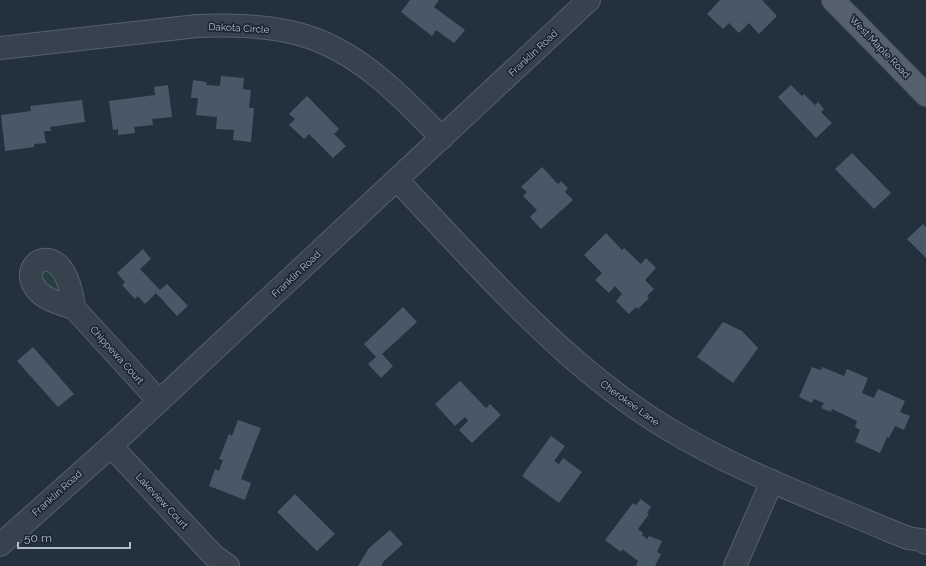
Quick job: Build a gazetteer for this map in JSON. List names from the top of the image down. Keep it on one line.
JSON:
{"streets":{"main road":["West Maple Road"],"street":["Dakota Circle","Franklin Road","Chippewa Court","Cherokee Lane","Lakeview Court"]},"crossings":[["Dakota Circle","Franklin Road"],["Franklin Road","Chippewa Court"],["Franklin Road","Cherokee Lane"],["Franklin Road","Lakeview Court"]],"scale_bar":"50 m"}
